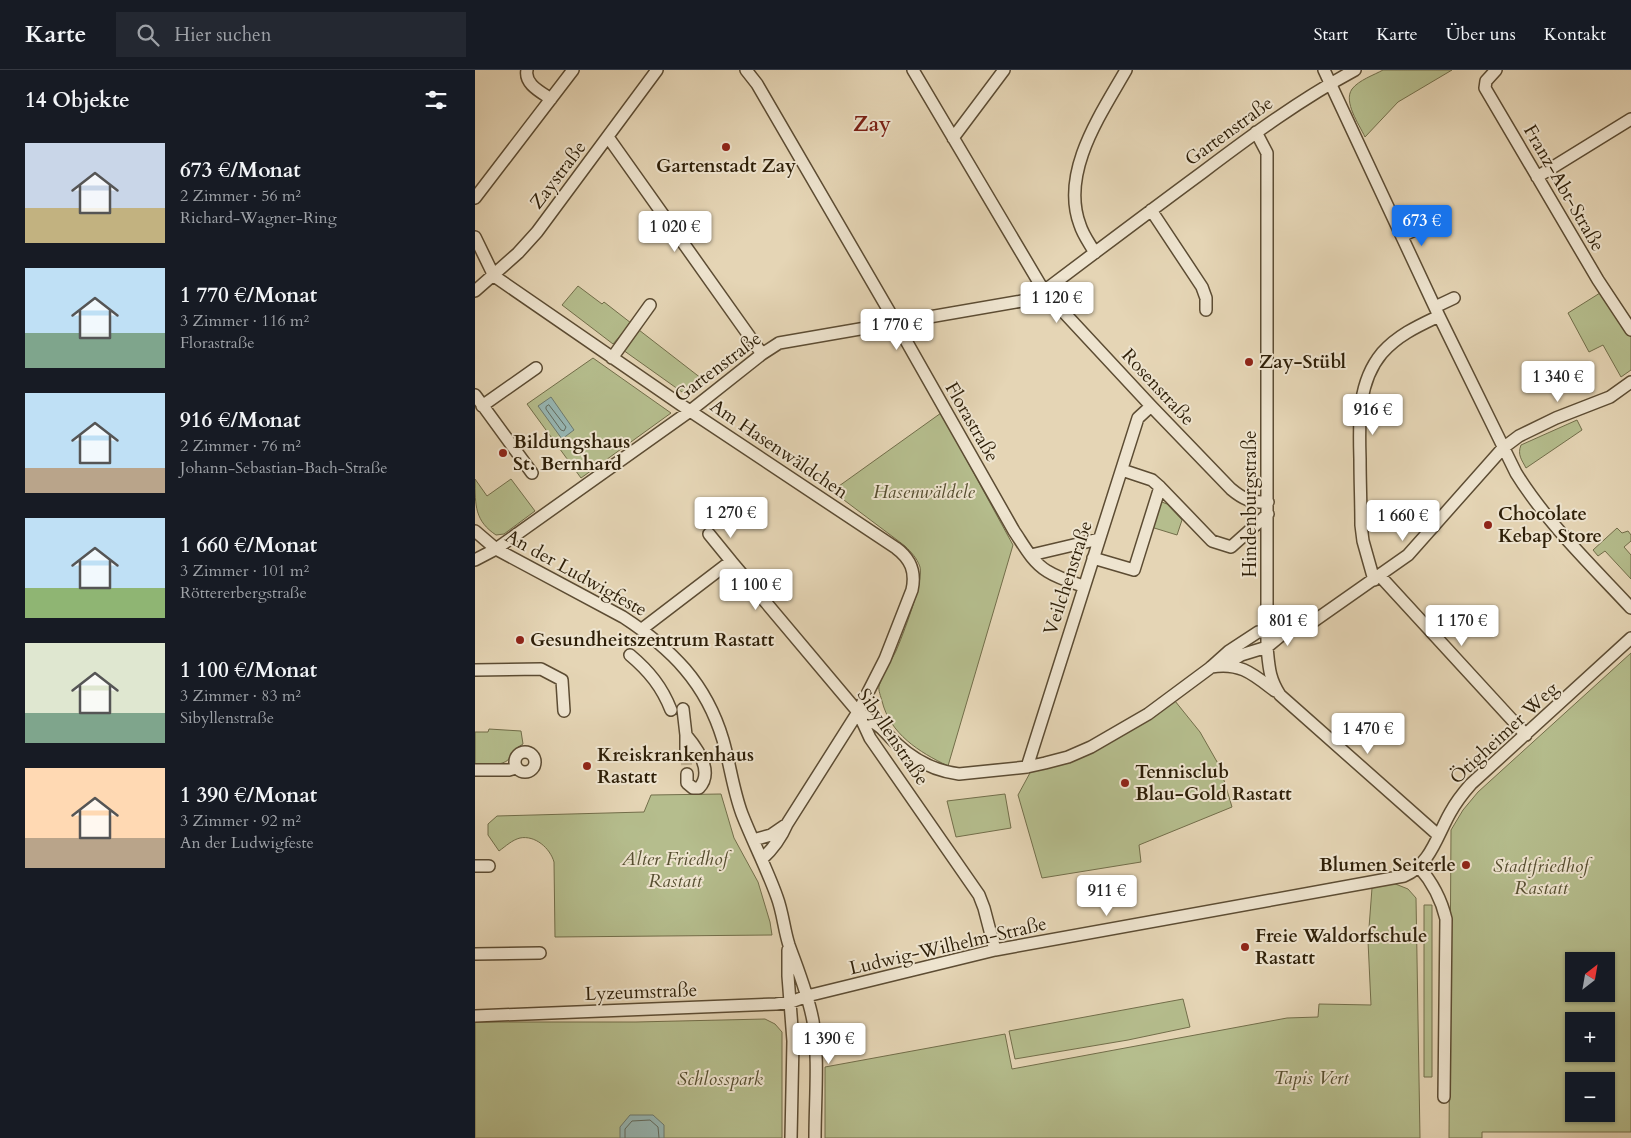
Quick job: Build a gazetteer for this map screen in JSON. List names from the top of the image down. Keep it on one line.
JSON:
{"streets":{"street":["Gartenstraße","Zaystraße","Franz-Abt-Straße","Rosenstraße","Florastraße","Am Hasenwäldchen","Hindenburgstraße","An der Ludwigfeste","Veilchenstraße","Ötigheimer Weg","Sibyllenstraße","Ludwig-Wilhelm-Straße","Lyzeumstraße"]},"crossings":[["Gartenstraße","Rosenstraße"],["Gartenstraße","Florastraße"],["Gartenstraße","Am Hasenwäldchen"],["Gartenstraße","Hindenburgstraße"],["Gartenstraße","An der Ludwigfeste"],["Zaystraße","Am Hasenwäldchen"],["Rosenstraße","Hindenburgstraße"],["Rosenstraße","Veilchenstraße"],["Florastraße","Veilchenstraße"],["Am Hasenwäldchen","An der Ludwigfeste"],["Am Hasenwäldchen","Sibyllenstraße"],["Hindenburgstraße","Ötigheimer Weg"],["An der Ludwigfeste","Ludwig-Wilhelm-Straße"],["An der Ludwigfeste","Lyzeumstraße"],["Ötigheimer Weg","Ludwig-Wilhelm-Straße"],["Sibyllenstraße","Ludwig-Wilhelm-Straße"],["Ludwig-Wilhelm-Straße","Lyzeumstraße"]],"districts":["Zay"],"parks":["Hasenwäldele","Alter Friedhof Rastatt","Stadtfriedhof Rastatt","Tapis Vert","Schlosspark"],"places":["Gartenstadt Zay","Zay-Stübl","Bildungshaus St. Bernhard","Chocolate Kebap Store","Gesundheitszentrum Rastatt","Kreiskrankenhaus Rastatt","Tennisclub Blau-Gold Rastatt","Blumen Seiterle","Freie Waldorfschule Rastatt"],"north":"top right","page":{"header":"Karte","search":"Hier suchen","nav":["Start","Karte","Über uns","Kontakt"],"heading":"14 Objekte","list":[{"name":"673 €/Monat","note":"2 Zimmer · 56 m² · Richard-Wagner-Ring"},{"name":"1 770 €/Monat","note":"3 Zimmer · 116 m² · Florastraße"},{"name":"916 €/Monat","note":"2 Zimmer · 76 m² · Johann-Sebastian-Bach-Straße"},{"name":"1 660 €/Monat","note":"3 Zimmer · 101 m² · Röttererbergstraße"},{"name":"1 100 €/Monat","note":"3 Zimmer · 83 m² · Sibyllenstraße"},{"name":"1 390 €/Monat","note":"3 Zimmer · 92 m² · An der Ludwigfeste"}],"price":["673 €","1 020 €","1 120 €","1 770 €","1 340 €","916 €","1 270 €","1 660 €","1 100 €","801 €","1 170 €","1 470 €","911 €","1 390 €"],"map_buttons":["+","−"]}}
